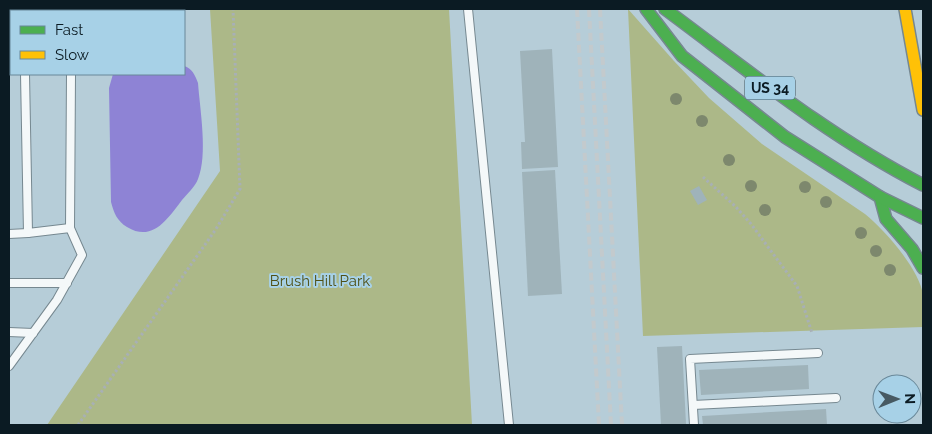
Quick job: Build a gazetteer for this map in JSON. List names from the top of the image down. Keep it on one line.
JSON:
{"streets":{"main road":["US 34"]},"parks":["Brush Hill Park"],"legend":["Fast","Slow"],"north":"right"}
